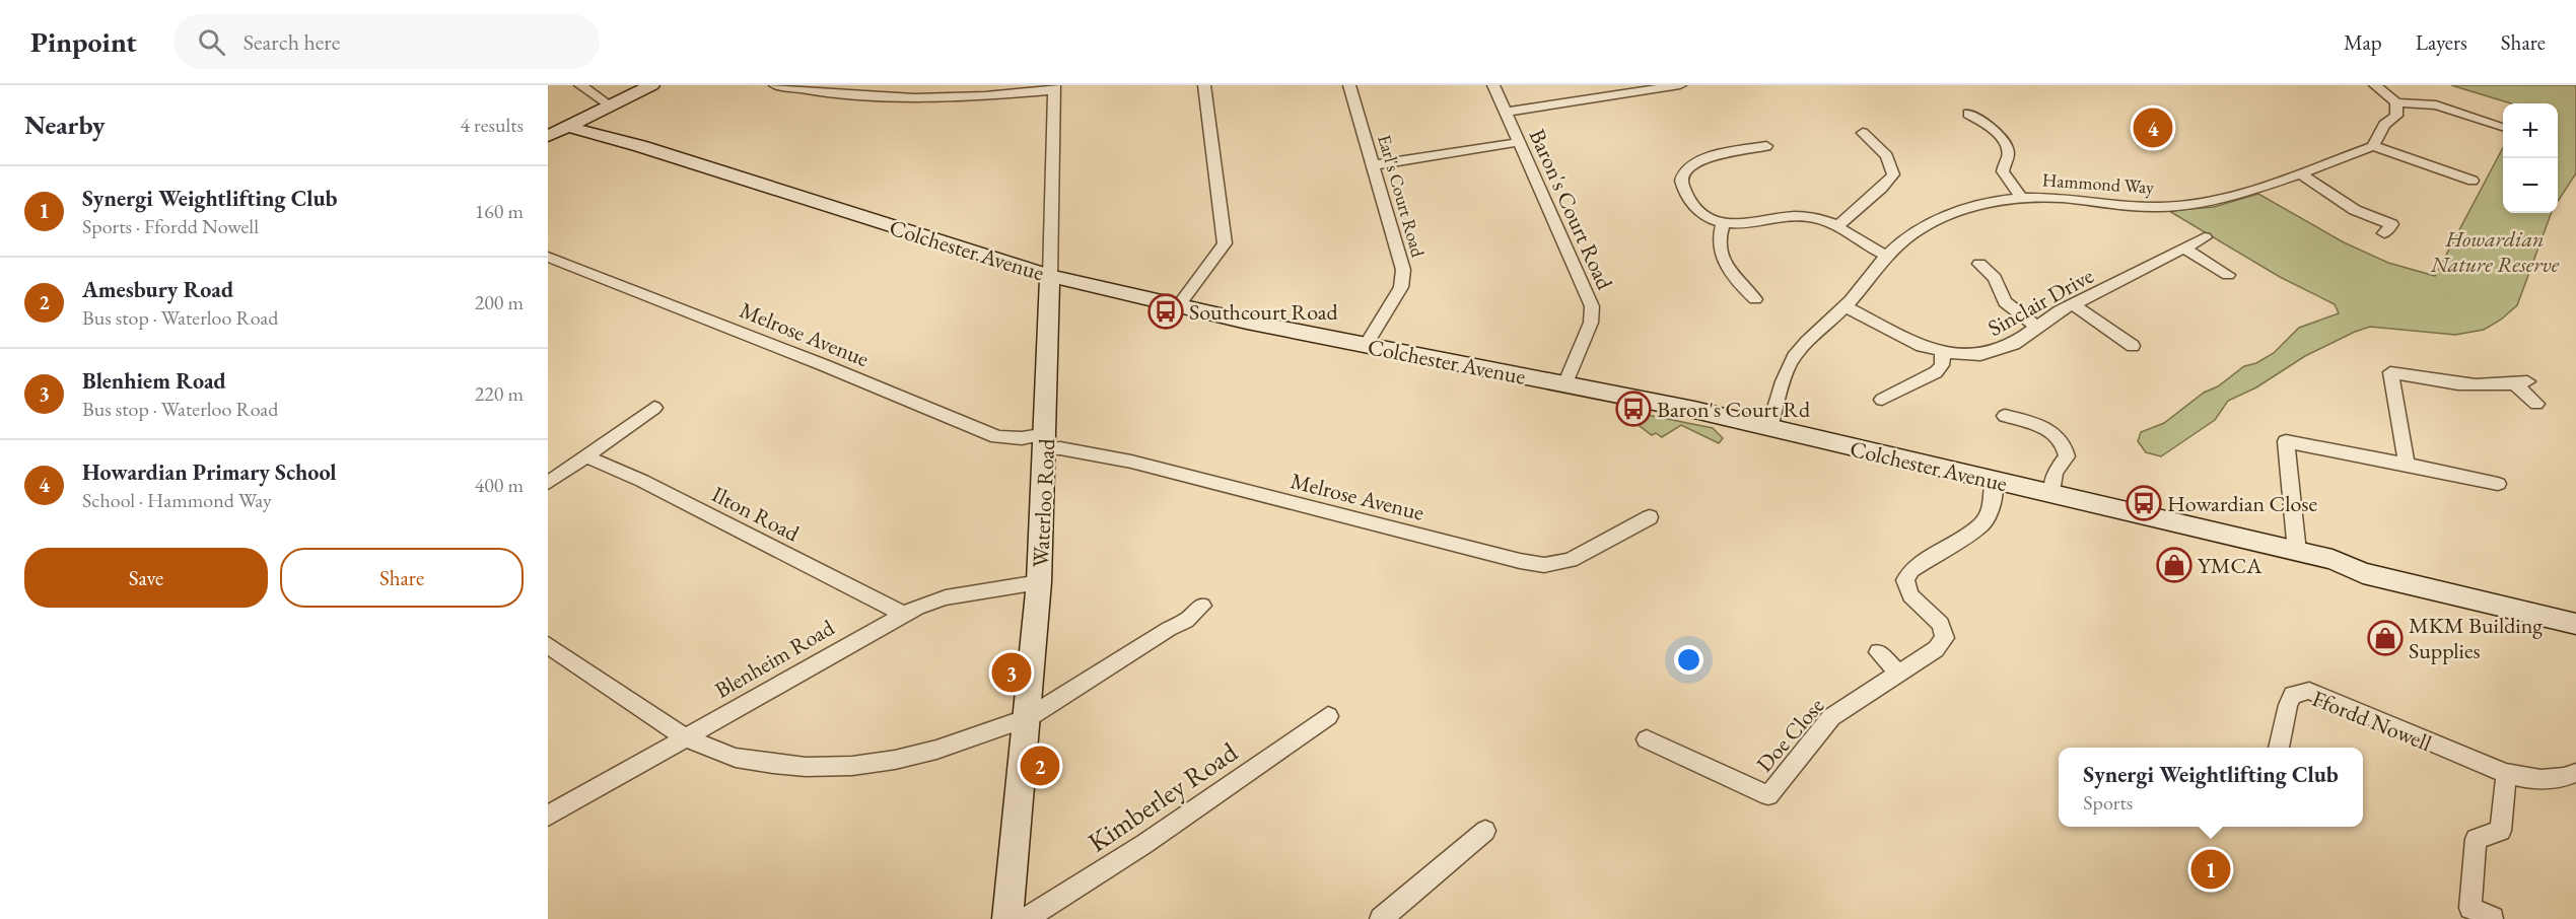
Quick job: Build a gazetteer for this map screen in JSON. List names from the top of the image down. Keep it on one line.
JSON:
{"streets":{"street":["Hammond Way","Earl's Court Road","Baron's Court Road","Colchester Avenue","Sinclair Drive","Melrose Avenue","Waterloo Road","Ilton Road","Blenheim Road","Ffordd Nowell","Doe Close","Kimberley Road"]},"crossings":[["Hammond Way","Colchester Avenue"],["Hammond Way","Sinclair Drive"],["Earl's Court Road","Colchester Avenue"],["Baron's Court Road","Colchester Avenue"],["Colchester Avenue","Waterloo Road"],["Colchester Avenue","Doe Close"],["Melrose Avenue","Waterloo Road"],["Waterloo Road","Blenheim Road"],["Ilton Road","Blenheim Road"]],"parks":["Howardian Nature Reserve"],"places":{"bus stop":["Southcourt Road","Baron's Court Rd","Howardian Close"],"shop":["YMCA","MKM Building Supplies"]},"page":{"header":"Pinpoint","search":"Search here","nav":["Map","Layers","Share"],"heading":["Nearby","4 results"],"map_buttons":["+","−"],"pins":["4","3","2","1"],"list":[{"mark":"1","name":"Synergi Weightlifting Club","note":"Sports · Ffordd Nowell","value":"160 m"},{"mark":"2","name":"Amesbury Road","note":"Bus stop · Waterloo Road","value":"200 m"},{"mark":"3","name":"Blenhiem Road","note":"Bus stop · Waterloo Road","value":"220 m"},{"mark":"4","name":"Howardian Primary School","note":"School · Hammond Way","value":"400 m"}],"buttons":["Save","Share"],"popup":["Synergi Weightlifting Club","Sports"]}}
